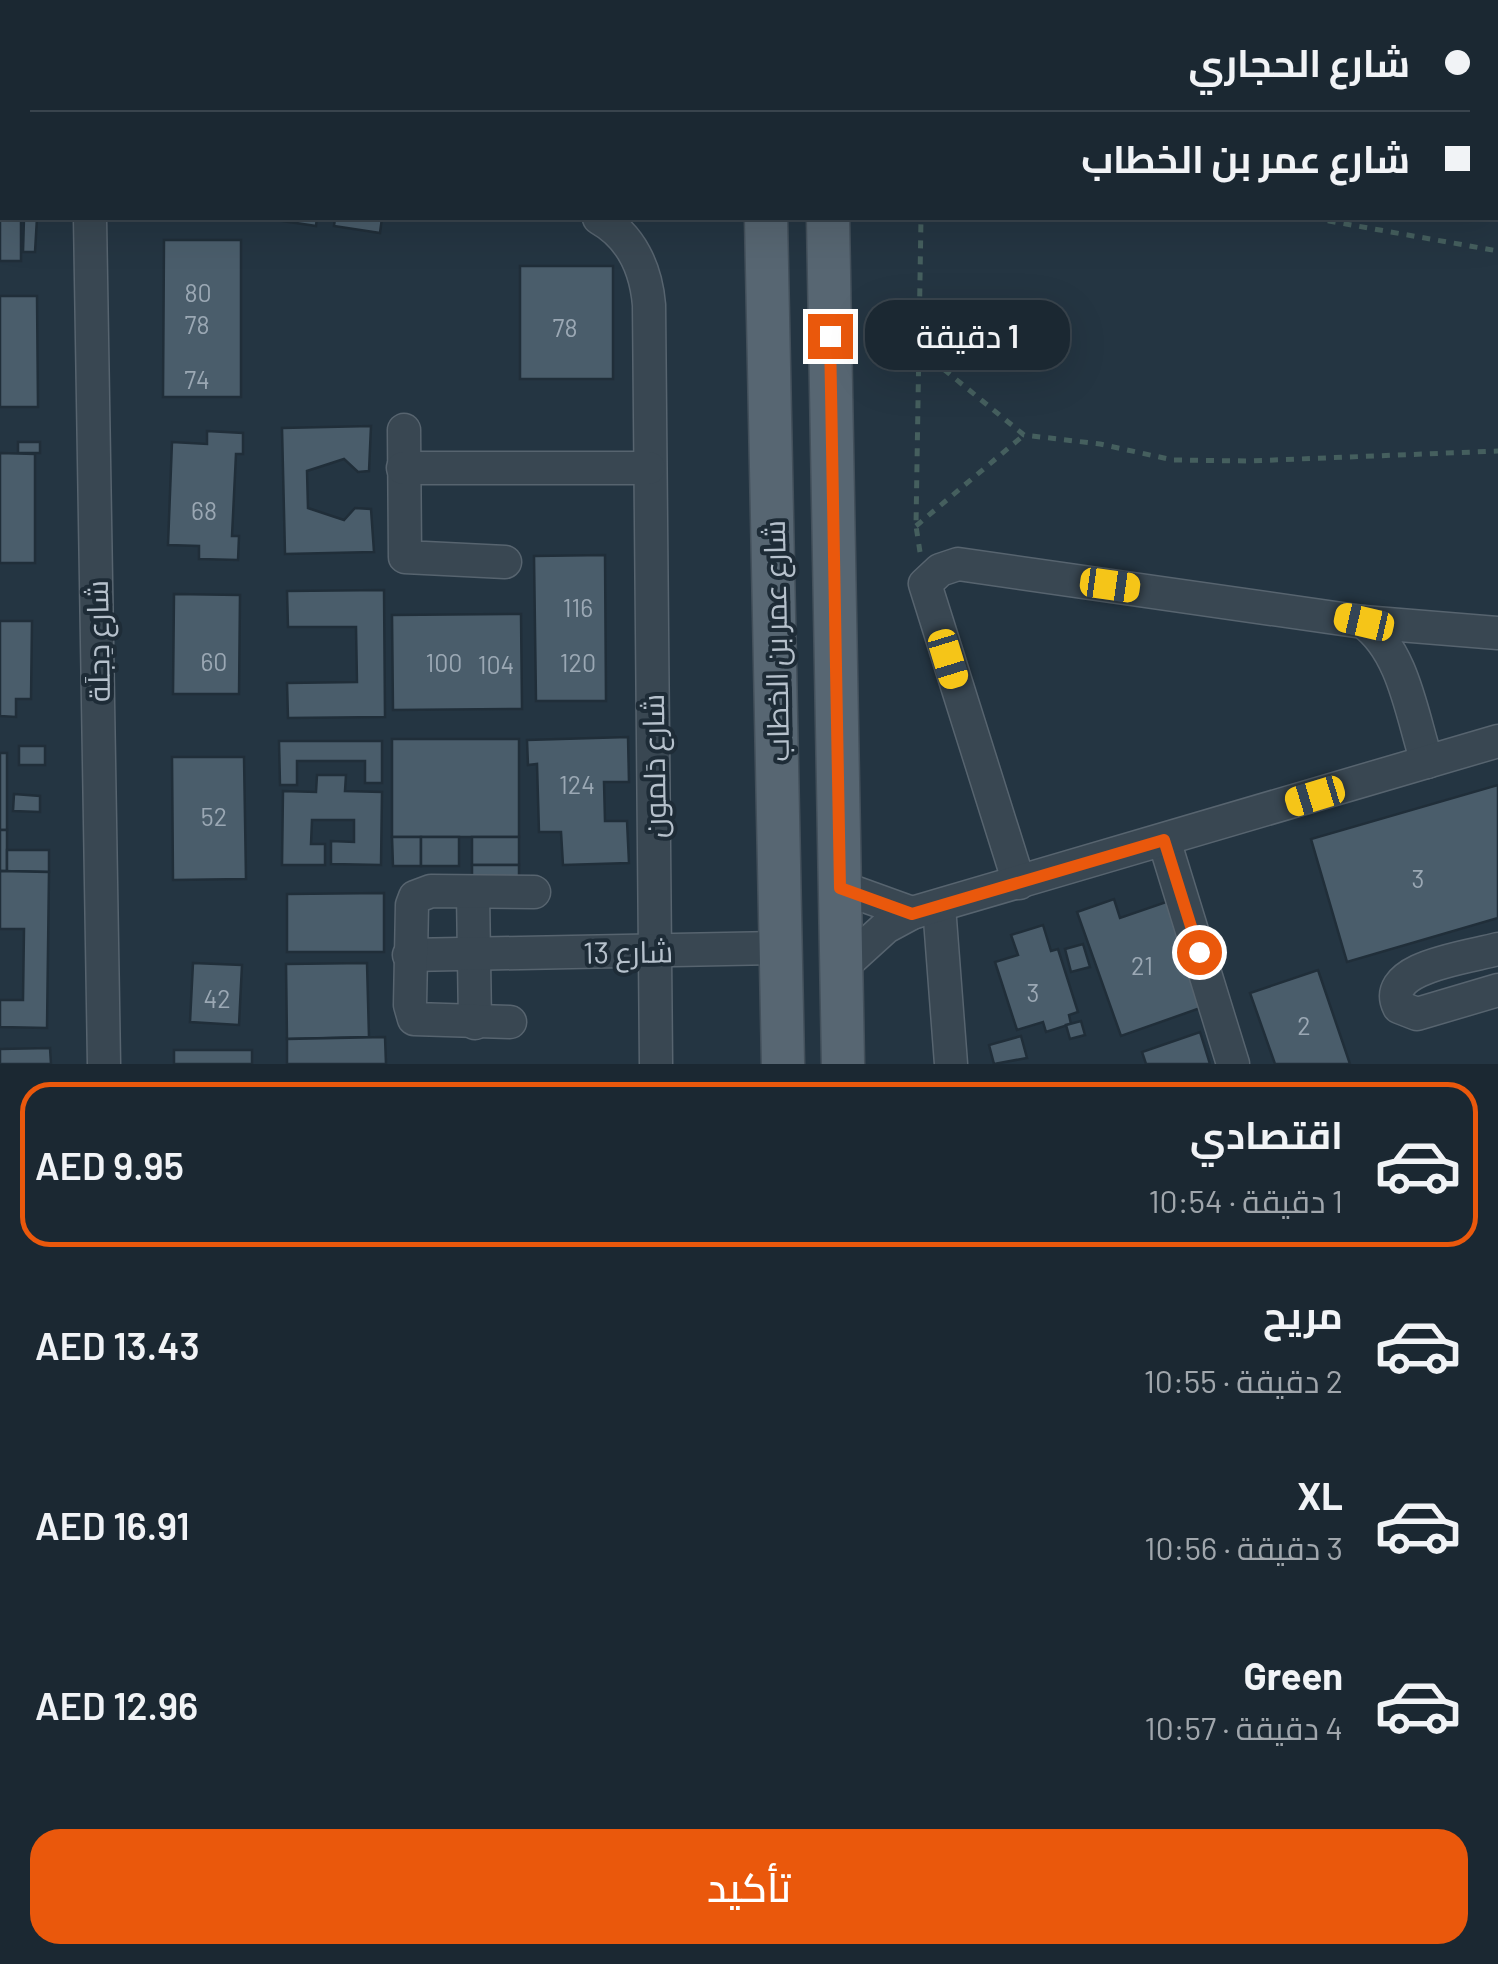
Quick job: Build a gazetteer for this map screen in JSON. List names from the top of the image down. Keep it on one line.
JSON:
{"streets":{"main road":["شارع عمر بن الخطاب"],"street":["شارع دِجلَة","شارع دَلمون","شارع 13"]},"crossings":[["شارع عمر بن الخطاب","شارع 13"],["شارع دَلمون","شارع 13"]],"house_numbers":["80","78","78","74","68","116","60","100","120","104","124","52","3","21","3","42","2"],"page":{"banner":["شارع الحجاري","شارع عمر بن الخطاب"],"bubble":"1 دقيقة","list":[{"name":"اقتصادي","note":"1 دقيقة · 10:54","value":"AED 9.95"},{"name":"مريح","note":"2 دقيقة · 10:55","value":"AED 13.43"},{"name":"XL","note":"3 دقيقة · 10:56","value":"AED 16.91"},{"name":"Green","note":"4 دقيقة · 10:57","value":"AED 12.96"}],"buttons":"تأكيد"}}
